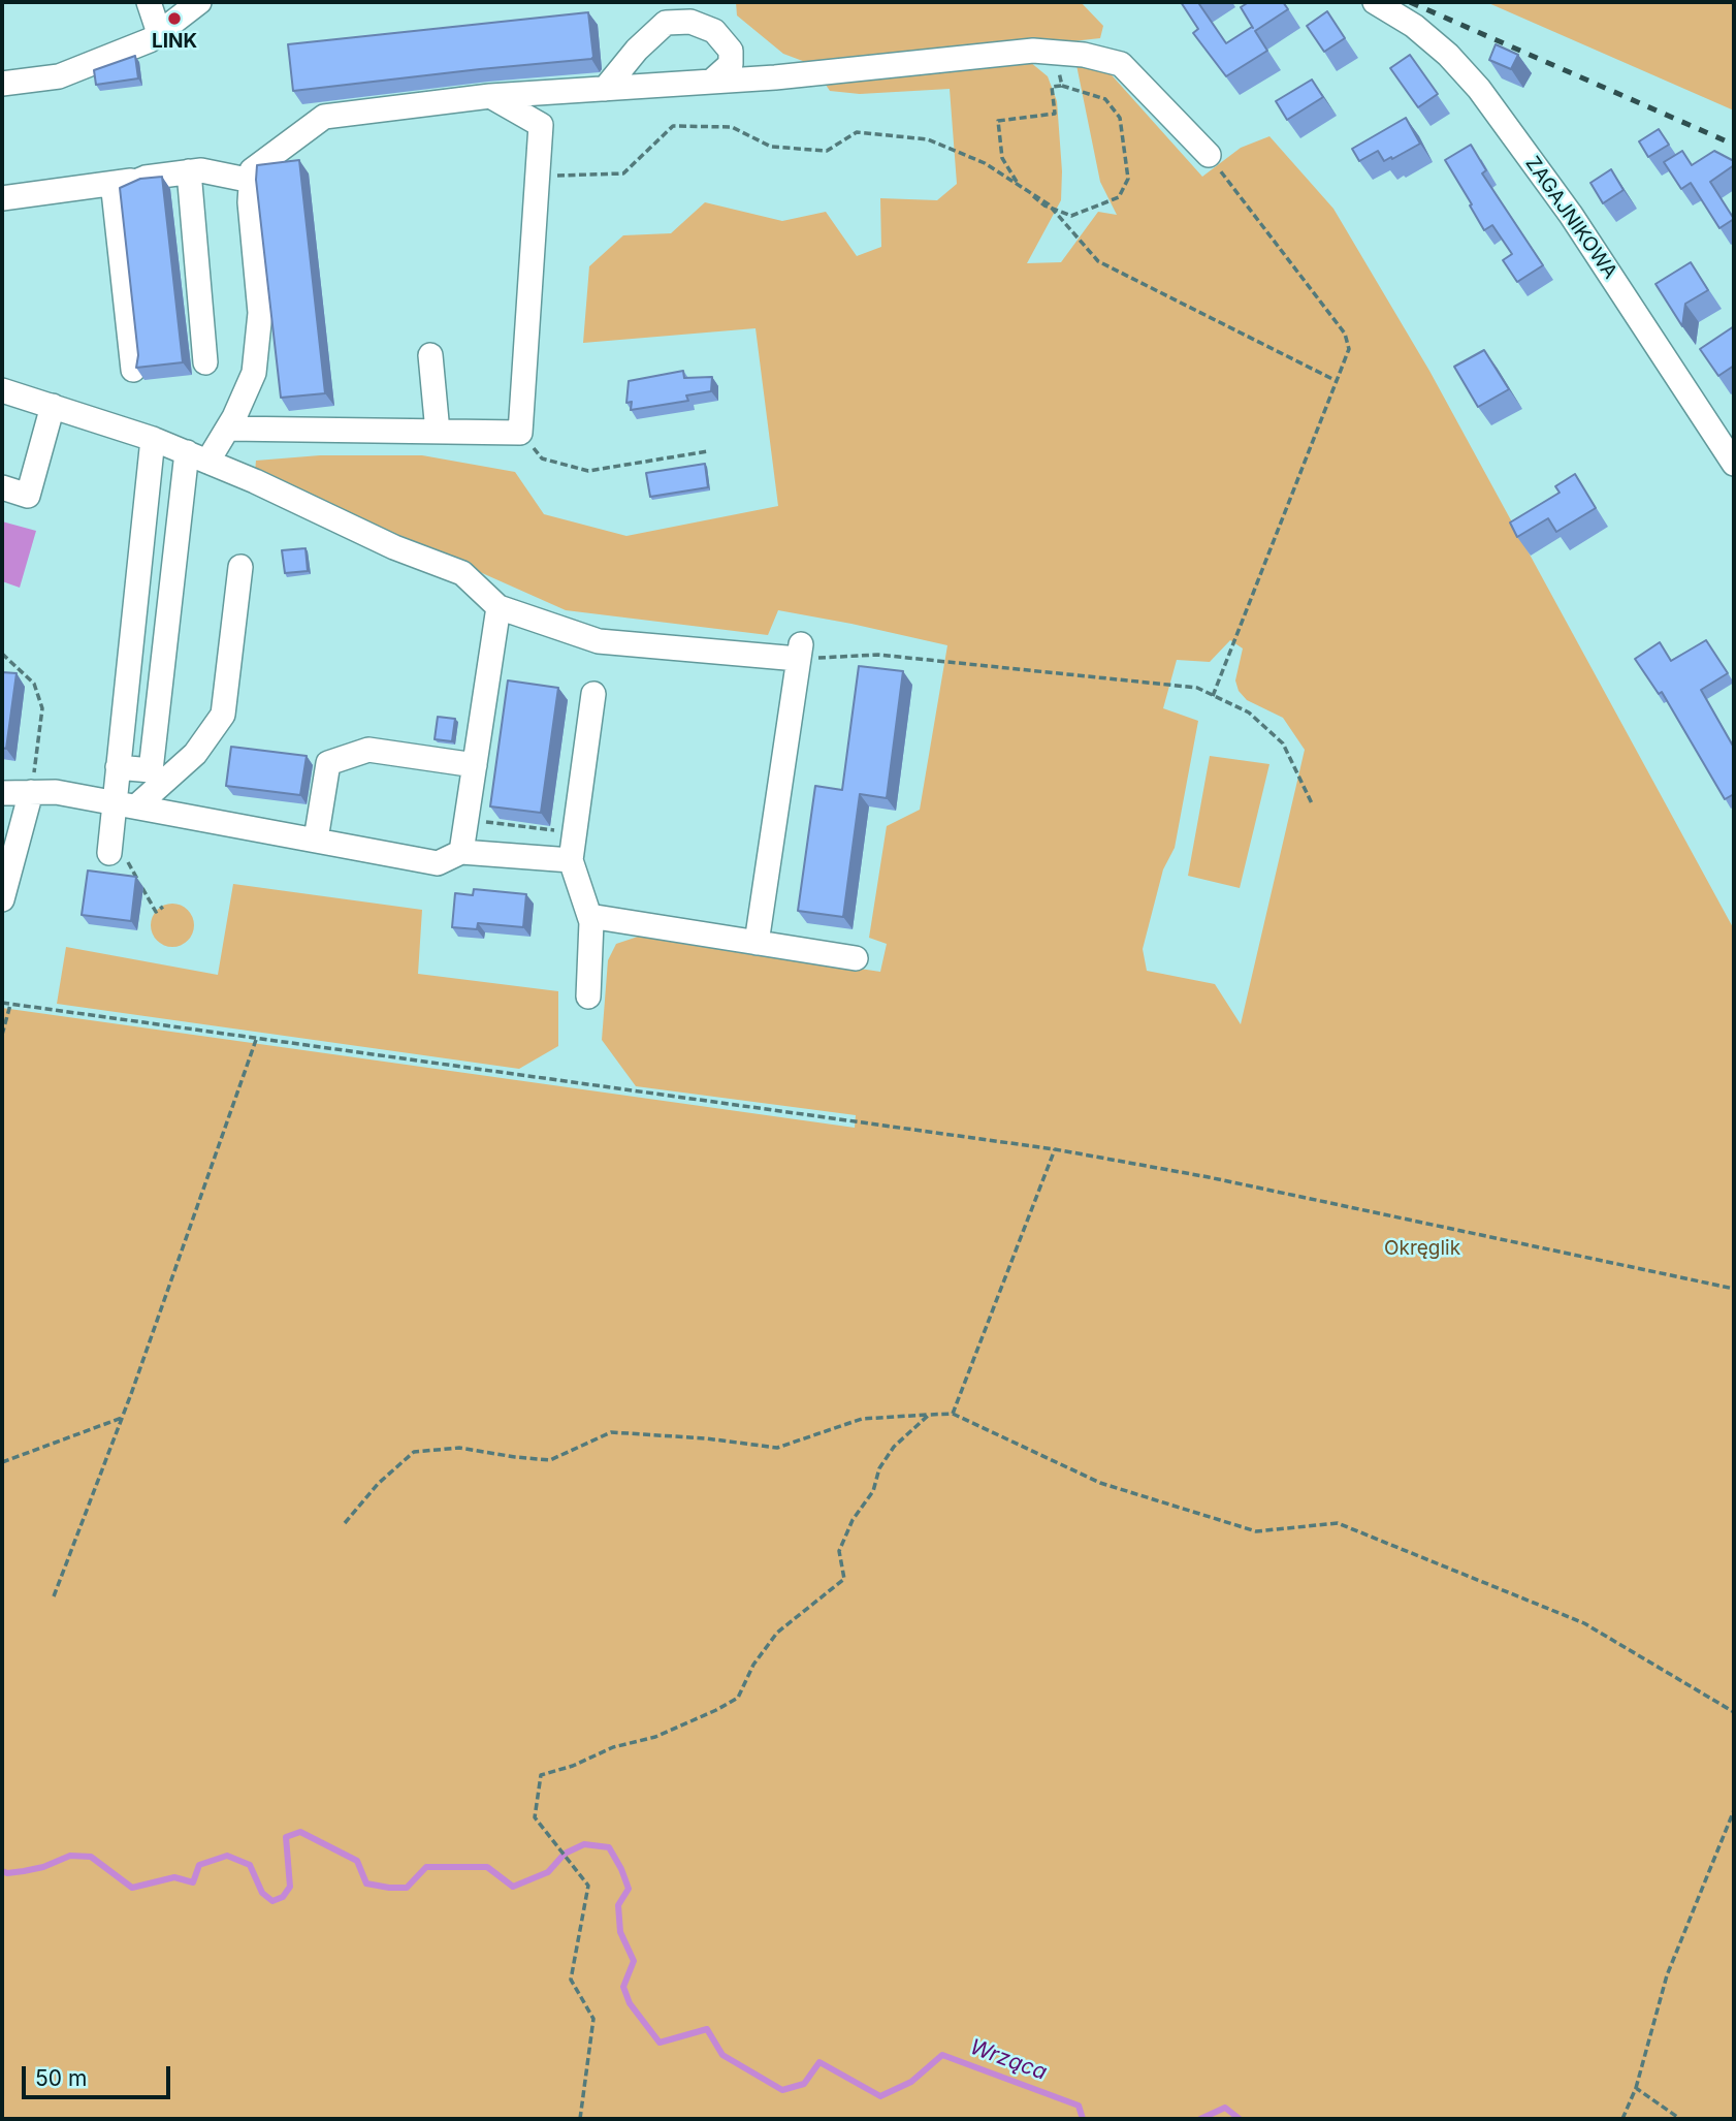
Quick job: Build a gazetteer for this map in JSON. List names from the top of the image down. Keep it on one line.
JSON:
{"streets":{"street":["ZAGAJNIKOWA"]},"water":["Wrząca"],"parks":["Okręglik"],"places":["LINK"],"scale_bar":"50 m"}
